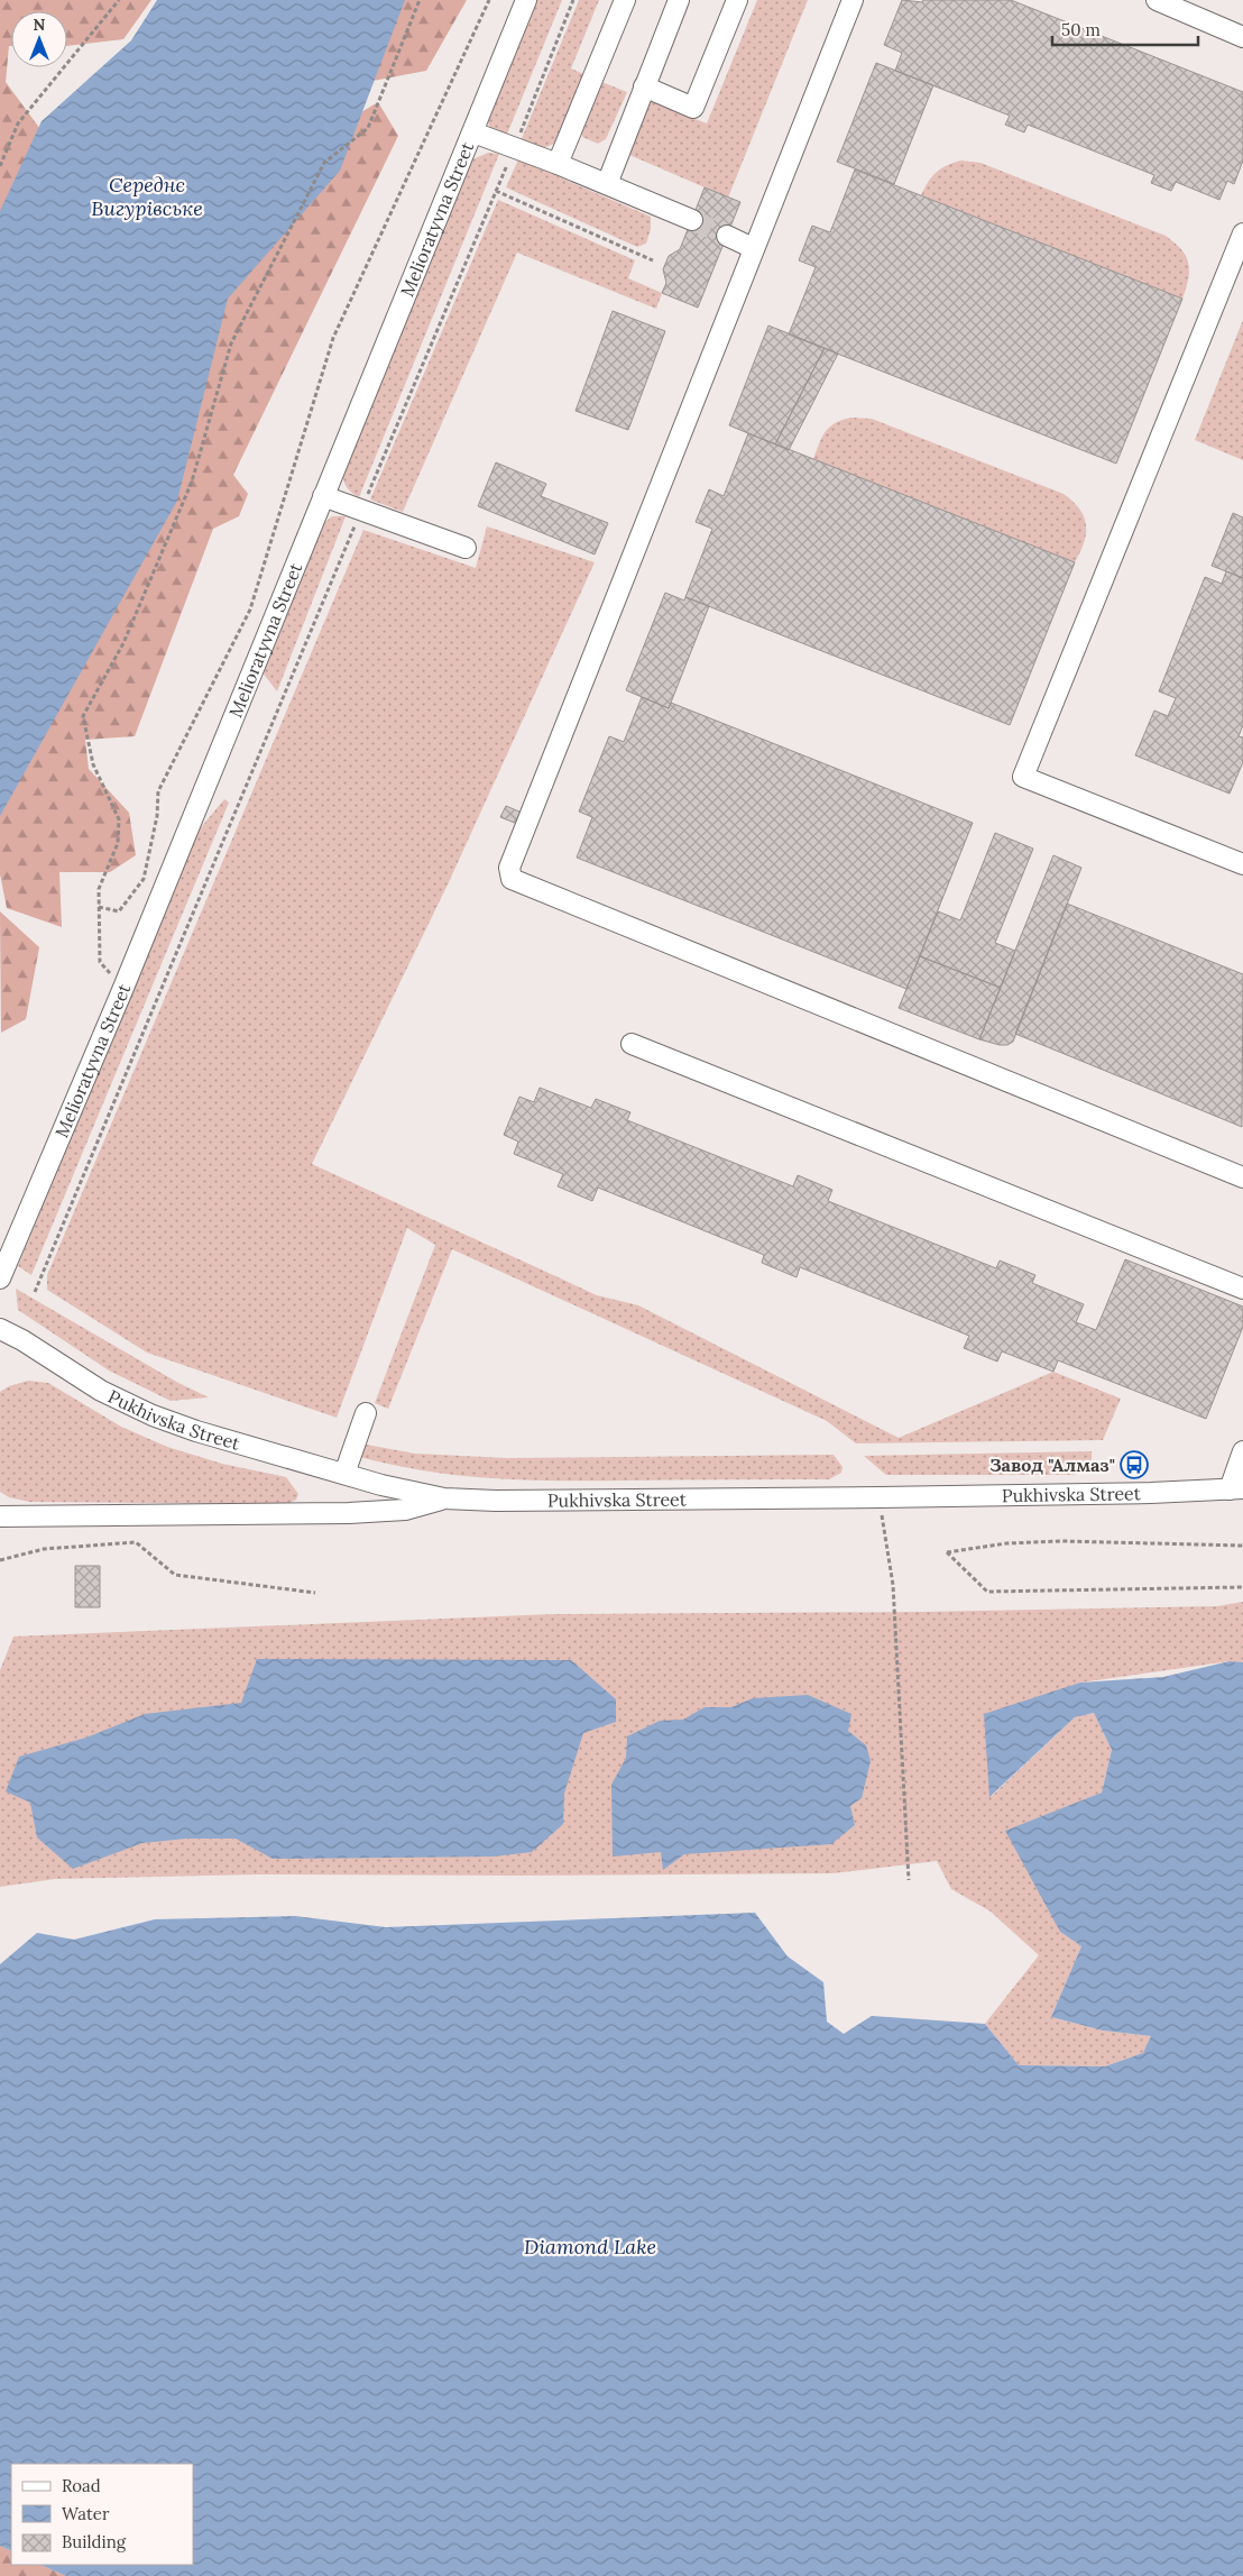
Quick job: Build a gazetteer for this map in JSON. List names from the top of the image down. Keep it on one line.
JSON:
{"streets":{"street":["Melioratyvna Street","Pukhivska Street"]},"water":["Середнє Вигурівське","Diamond Lake"],"places":{"bus stop":["Завод \"Алмаз\""]},"legend":["Road","Water","Building"],"scale_bar":"50 m","north":"top"}
